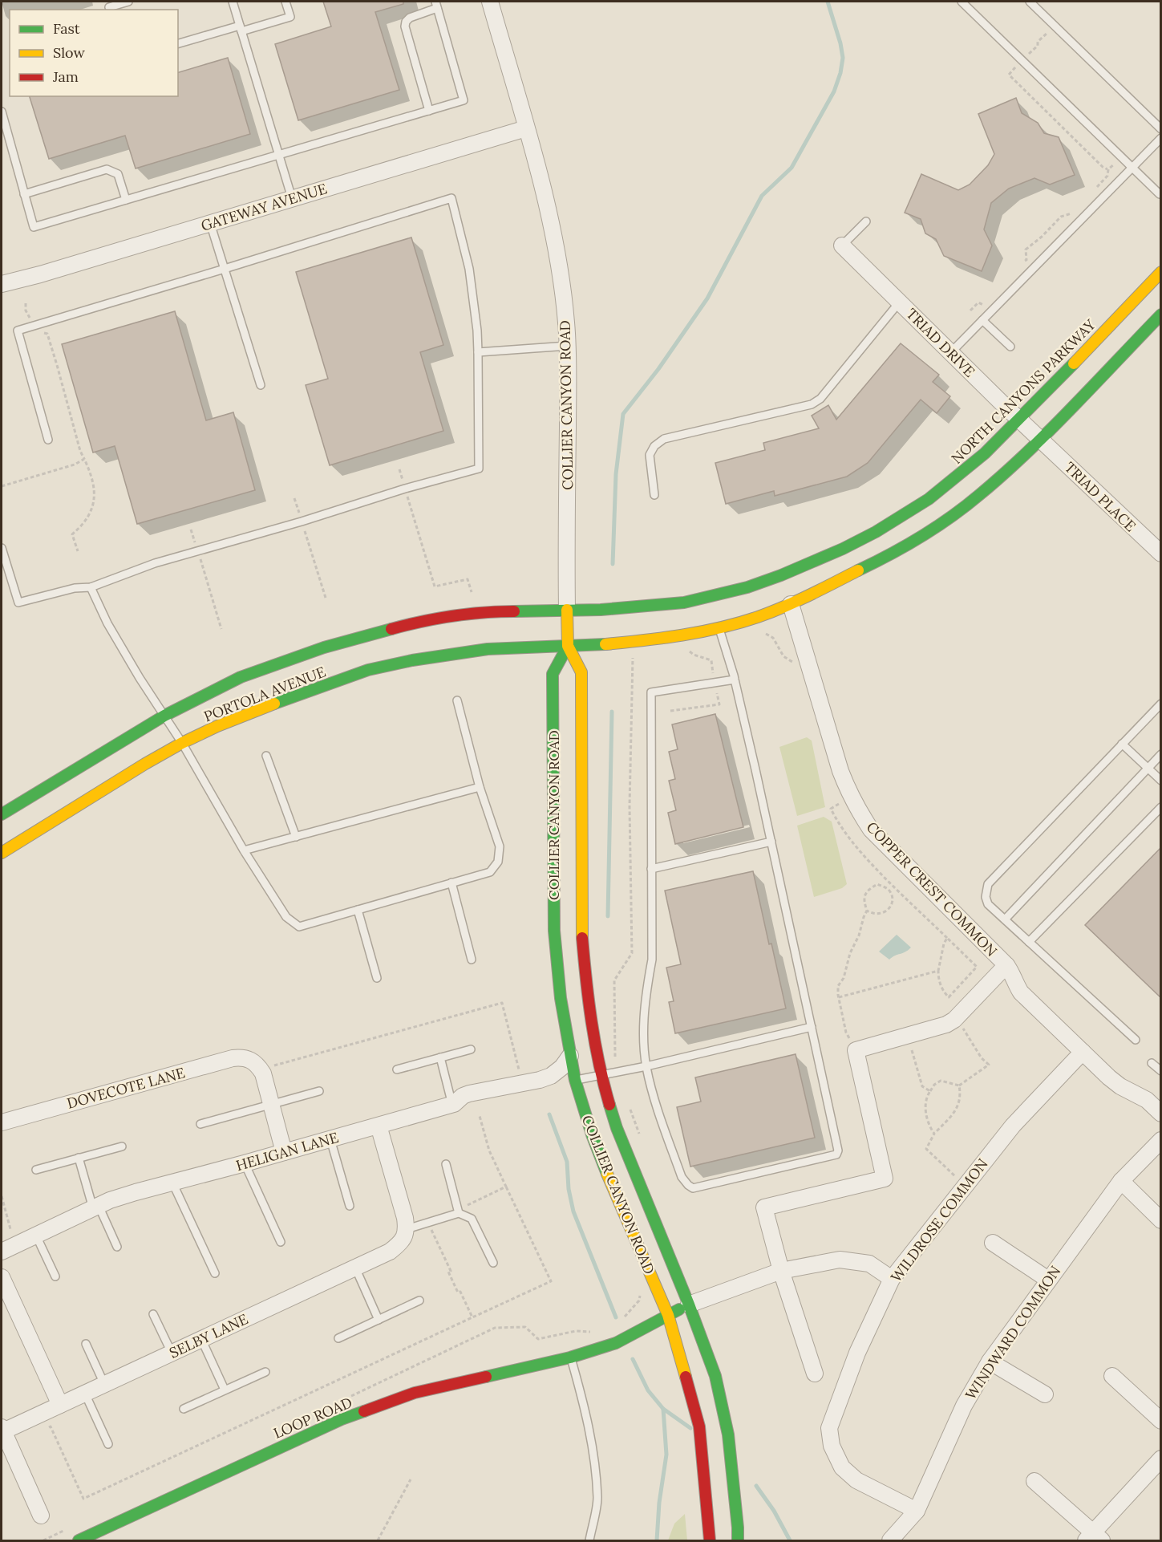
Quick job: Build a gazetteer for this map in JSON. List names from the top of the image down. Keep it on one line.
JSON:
{"streets":{"main road":["NORTH CANYONS PARKWAY","COLLIER CANYON ROAD","PORTOLA AVENUE","LOOP ROAD"],"street":["GATEWAY AVENUE","TRIAD DRIVE","TRIAD PLACE","COPPER CREST COMMON","DOVECOTE LANE","HELIGAN LANE","WILDROSE COMMON","WINDWARD COMMON","SELBY LANE"]},"crossings":[["GATEWAY AVENUE","COLLIER CANYON ROAD"],["TRIAD DRIVE","NORTH CANYONS PARKWAY"],["TRIAD DRIVE","TRIAD PLACE"],["NORTH CANYONS PARKWAY","COLLIER CANYON ROAD"],["NORTH CANYONS PARKWAY","PORTOLA AVENUE"],["COLLIER CANYON ROAD","PORTOLA AVENUE"],["COLLIER CANYON ROAD","HELIGAN LANE"],["COLLIER CANYON ROAD","LOOP ROAD"],["COPPER CREST COMMON","WILDROSE COMMON"],["WILDROSE COMMON","WINDWARD COMMON"]],"legend":["Fast","Slow","Jam"]}
